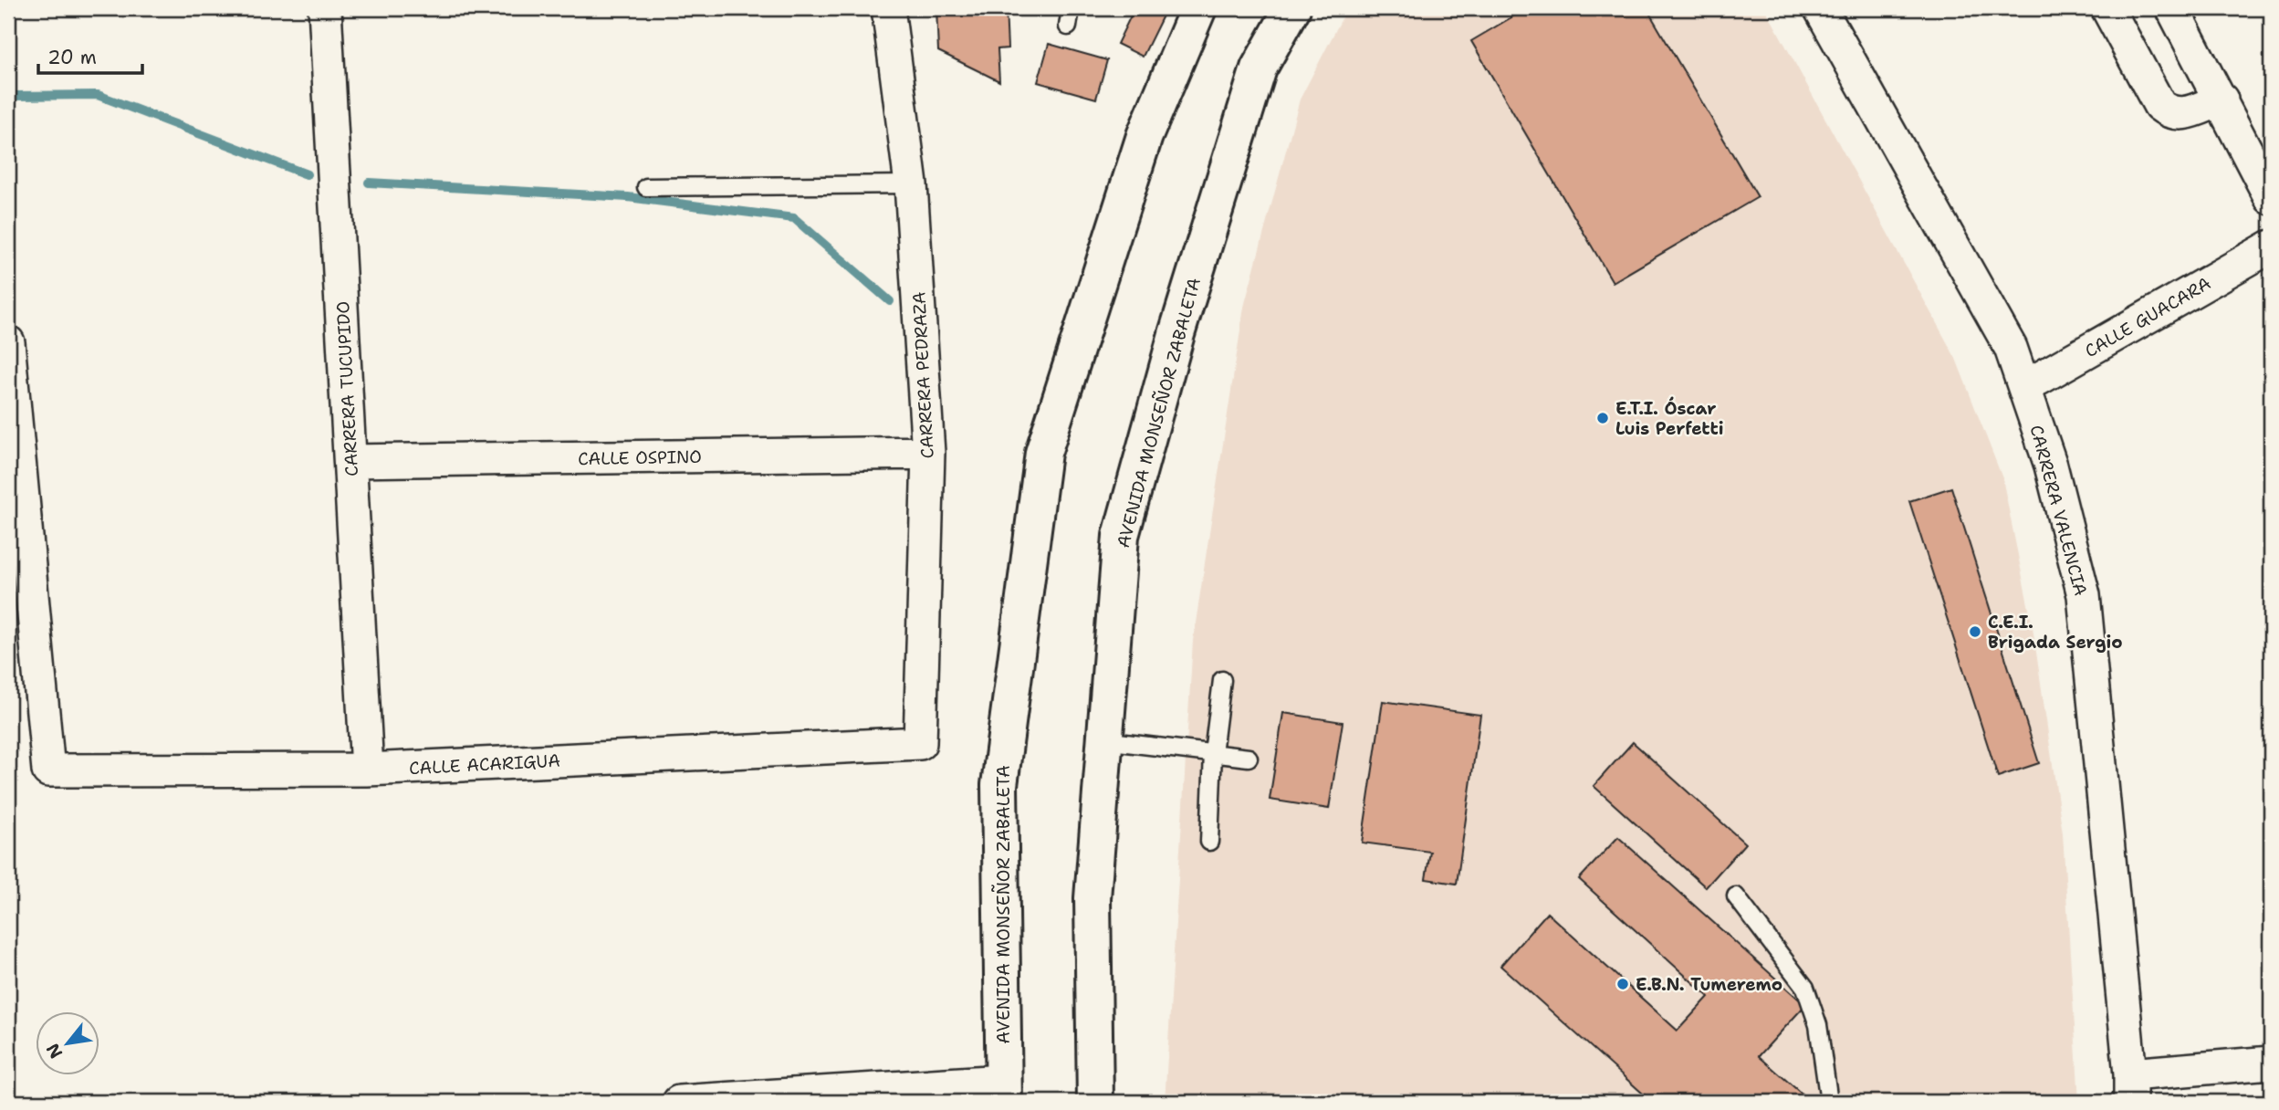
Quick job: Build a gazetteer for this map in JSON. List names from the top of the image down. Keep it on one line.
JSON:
{"streets":{"street":["CALLE GUACARA","CARRERA PEDRAZA","CARRERA TUCUPIDO","AVENIDA MONSEÑOR ZABALETA","CALLE OSPINO","CARRERA VALENCIA","CALLE ACARIGUA"]},"crossings":[["CALLE GUACARA","CARRERA VALENCIA"],["CARRERA PEDRAZA","CALLE OSPINO"],["CARRERA PEDRAZA","CALLE ACARIGUA"],["CARRERA TUCUPIDO","CALLE OSPINO"],["CARRERA TUCUPIDO","CALLE ACARIGUA"]],"places":["E.T.I. Óscar Luis Perfetti","C.E.I. Brigada Sergio","E.B.N. Tumeremo"],"scale_bar":"20 m","north":"bottom left"}
